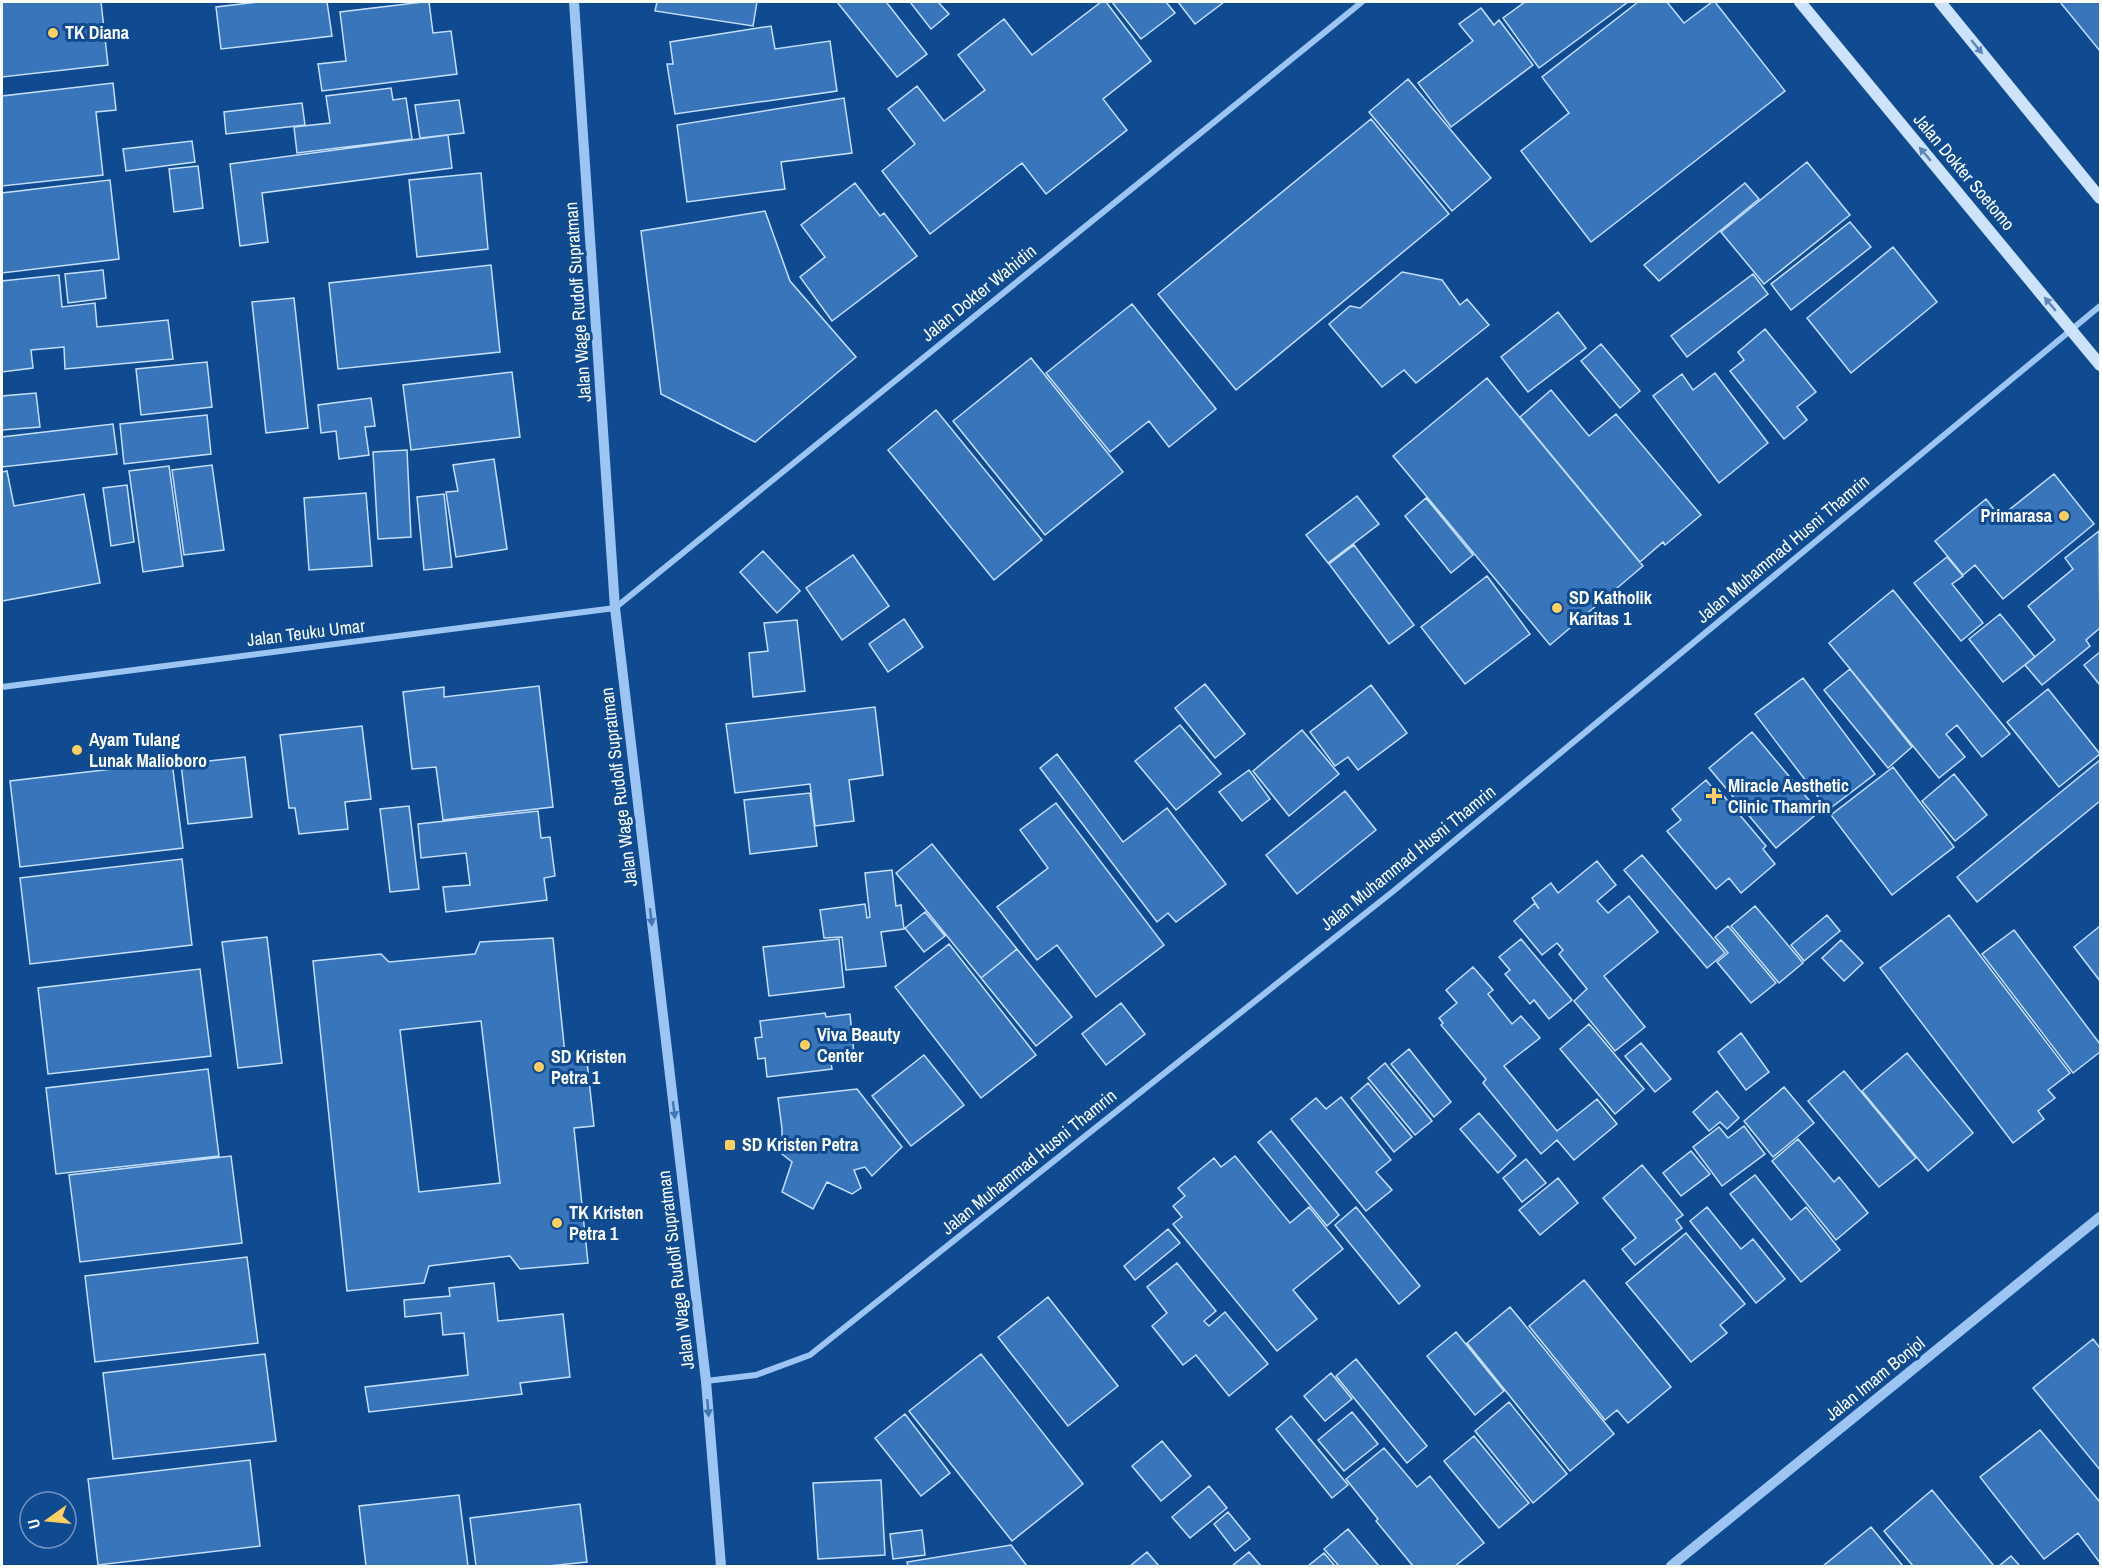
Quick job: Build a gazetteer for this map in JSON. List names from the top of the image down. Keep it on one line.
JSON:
{"streets":{"main road":["Jalan Dokter Soetomo"],"street":["Jalan Dokter Wahidin","Jalan Wage Rudolf Supratman","Jalan Muhammad Husni Thamrin","Jalan Teuku Umar","Jalan Imam Bonjol"]},"crossings":[["Jalan Dokter Soetomo","Jalan Muhammad Husni Thamrin"],["Jalan Dokter Wahidin","Jalan Wage Rudolf Supratman"],["Jalan Dokter Wahidin","Jalan Teuku Umar"],["Jalan Wage Rudolf Supratman","Jalan Muhammad Husni Thamrin"],["Jalan Wage Rudolf Supratman","Jalan Teuku Umar"]],"one_way":["Jalan Wage Rudolf Supratman"],"places":{"other":["TK Diana","Primarasa","SD Katholik Karitas 1","Ayam Tulang Lunak Malioboro","Viva Beauty Center","SD Kristen Petra 1","TK Kristen Petra 1"],"health":["Miracle Aesthetic Clinic Thamrin"],"transit":["SD Kristen Petra"]},"north":"left"}
